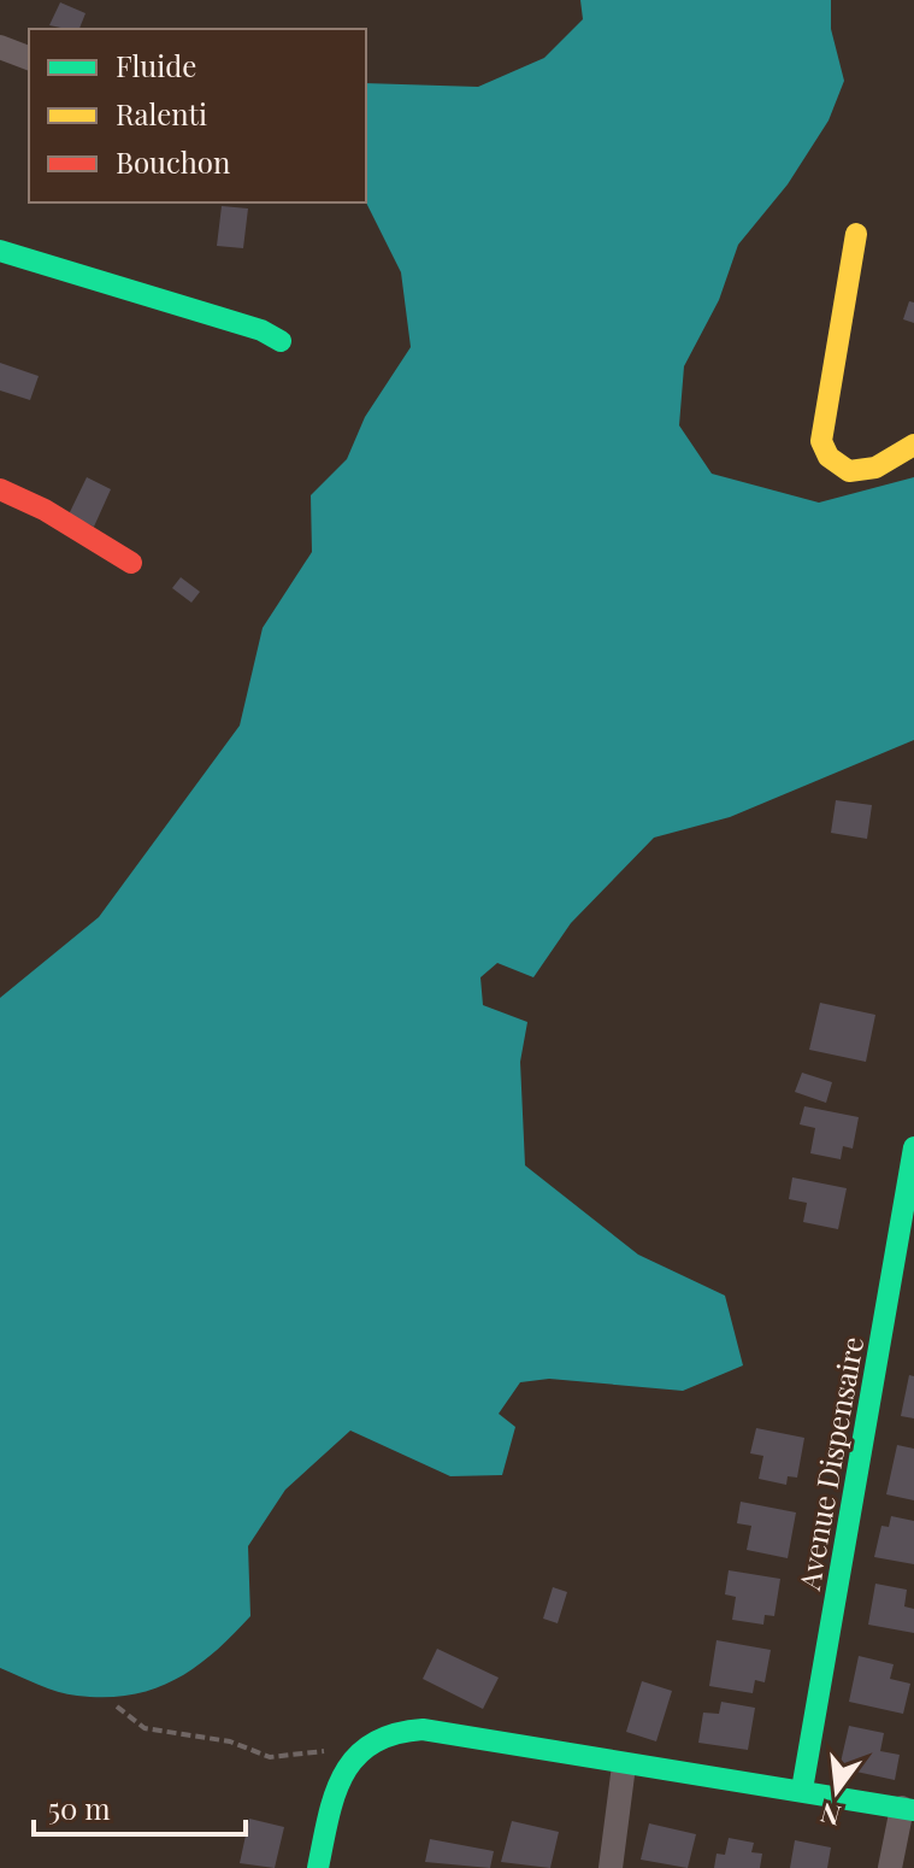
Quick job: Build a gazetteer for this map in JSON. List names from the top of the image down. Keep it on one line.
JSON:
{"streets":{"street":["Avenue Dispensaire"]},"legend":["Fluide","Ralenti","Bouchon"],"scale_bar":"50 m","north":"bottom"}
